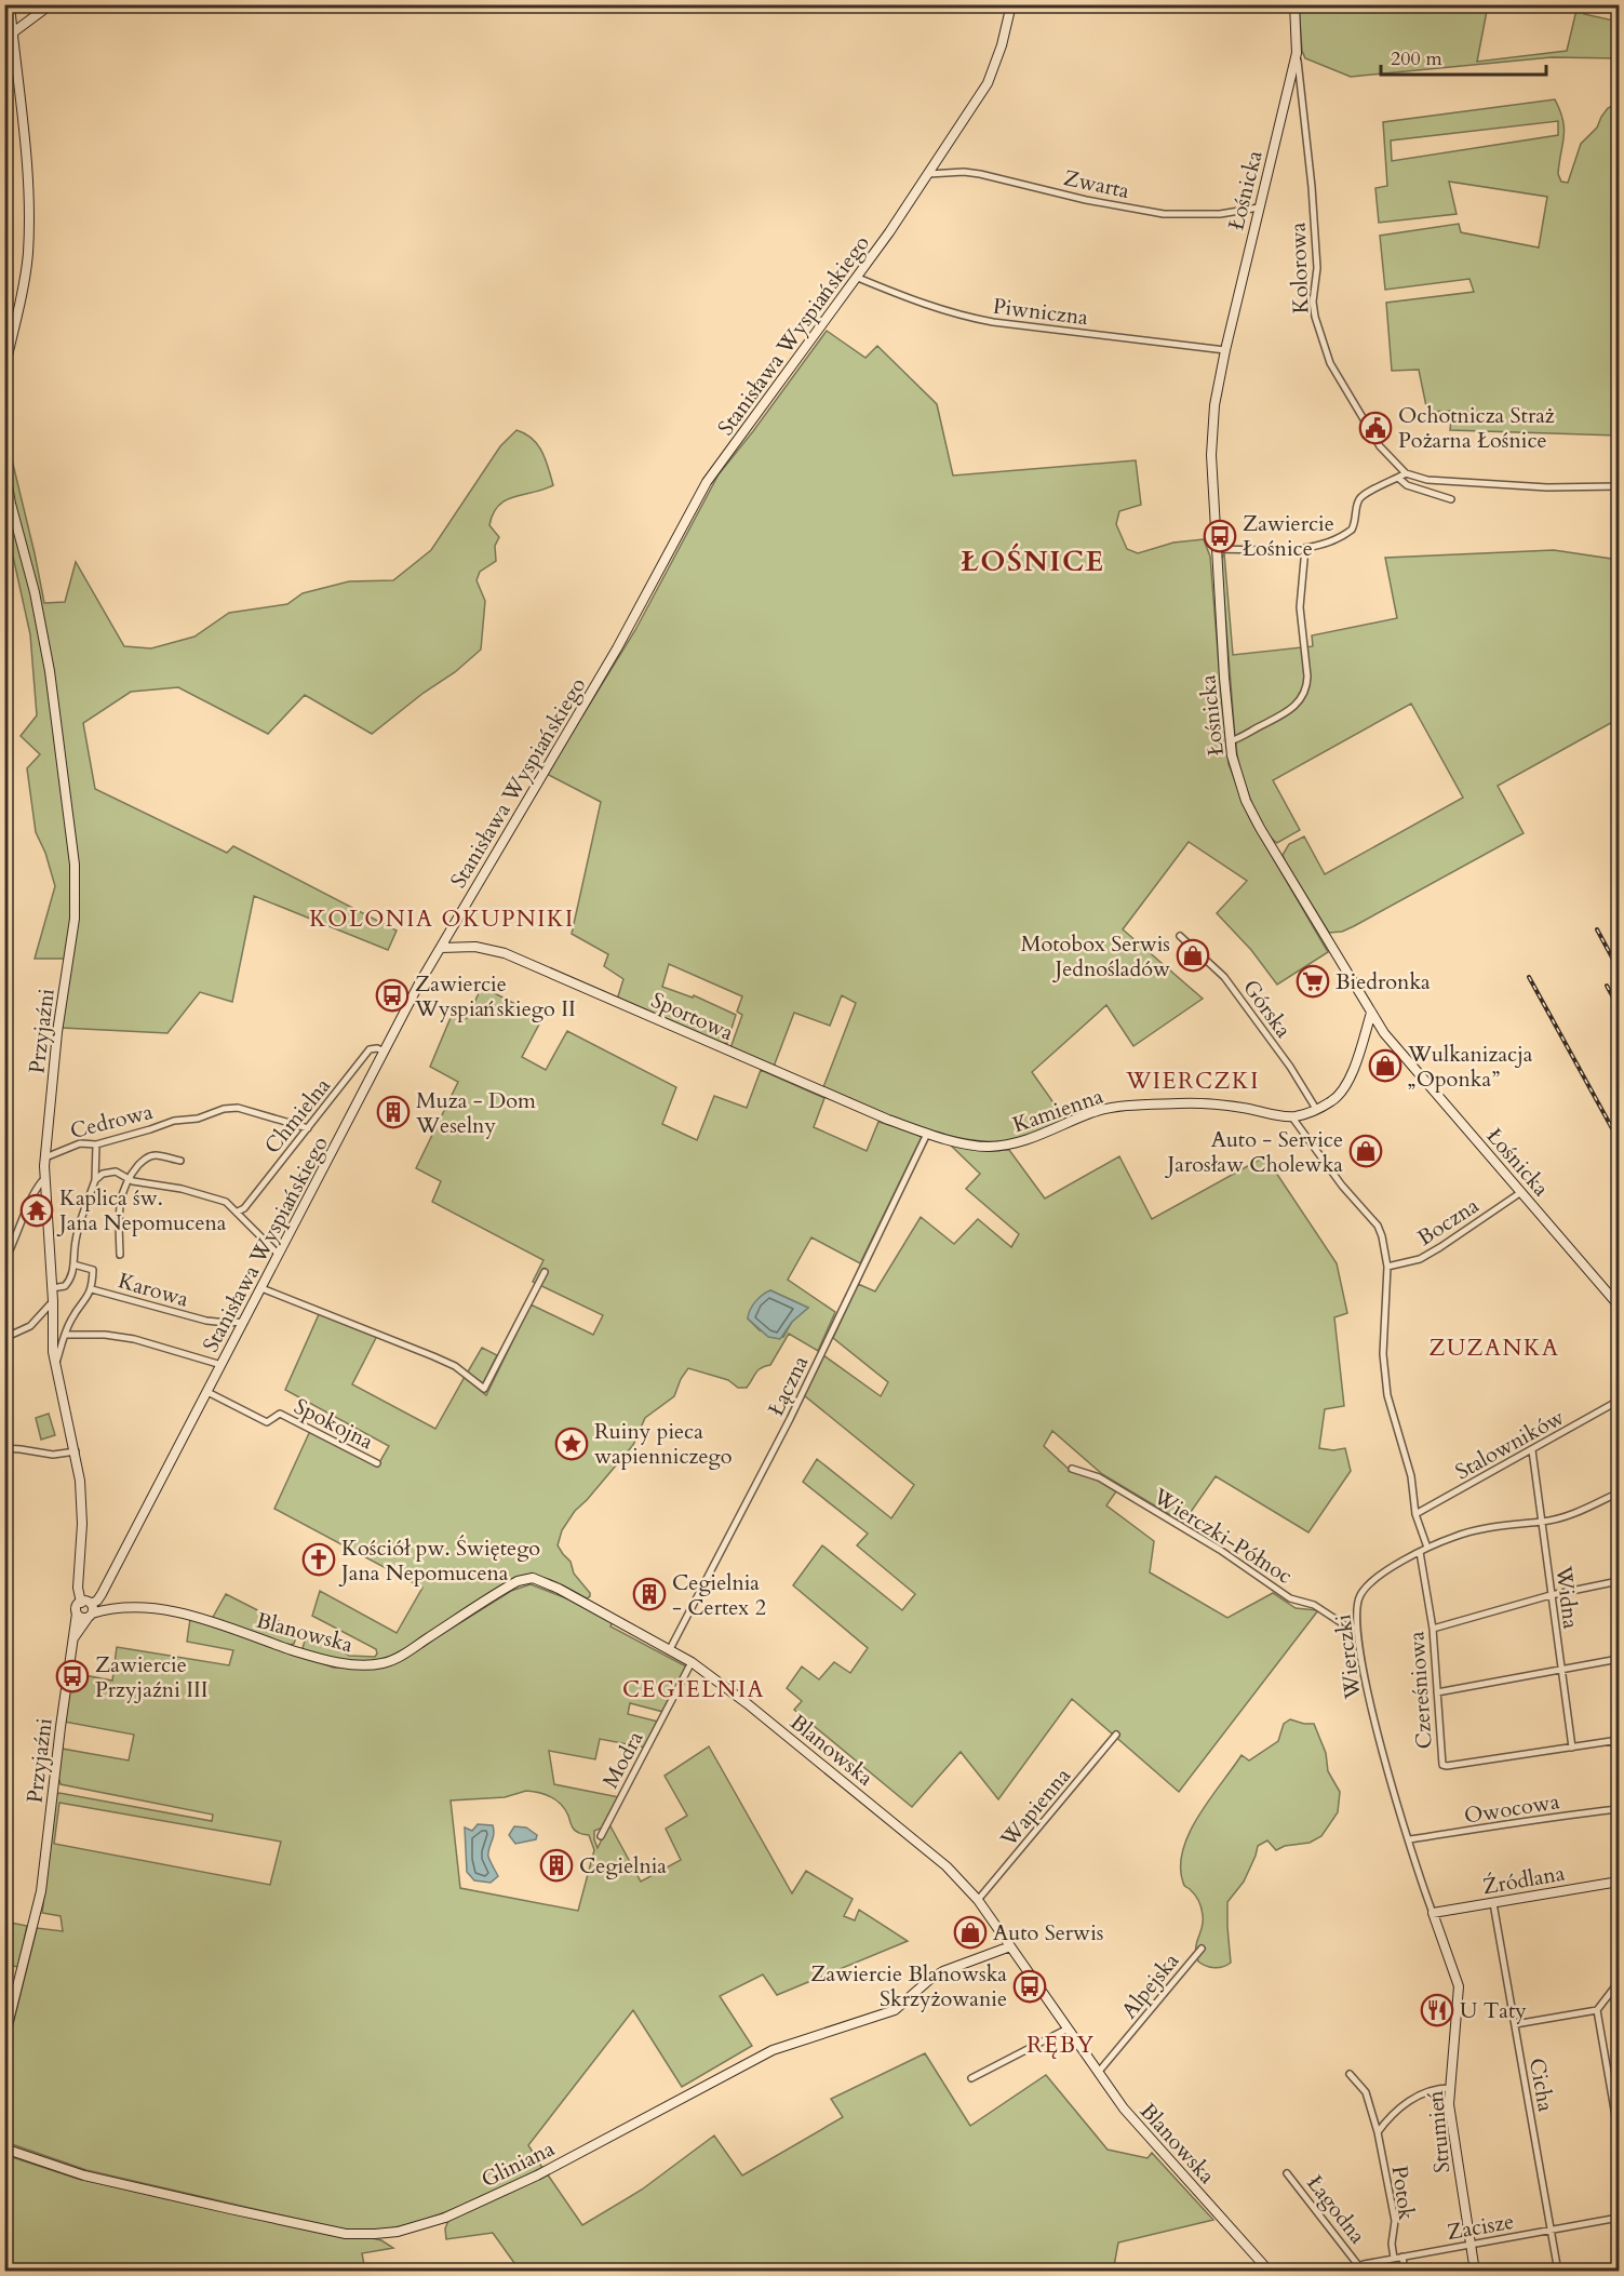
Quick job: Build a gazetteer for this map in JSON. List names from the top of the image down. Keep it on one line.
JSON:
{"streets":{"street":["Zwarta","Łośnicka","Kolorowa","Piwniczna","Stanisława Wyspiańskiego","Górska","Sportowa","Przyjaźni","Kamienna","Chmielna","Cedrowa","Boczna","Karowa","Łączna","Spokojna","Stalowników","Wierczki-Północ","Widna","Blanowska","Wierczki","Czereśniowa","Modra","Wapienna","Owocowa","Źródlana","Alpejska","Cicha","Strumień","Gliniana","Potok","Łagodna","Zacisze"]},"crossings":[["Zwarta","Łośnicka"],["Zwarta","Stanisława Wyspiańskiego"],["Łośnicka","Kolorowa"],["Łośnicka","Piwniczna"],["Łośnicka","Boczna"],["Piwniczna","Stanisława Wyspiańskiego"],["Stanisława Wyspiańskiego","Sportowa"],["Stanisława Wyspiańskiego","Chmielna"],["Stanisława Wyspiańskiego","Karowa"],["Stanisława Wyspiańskiego","Spokojna"],["Sportowa","Kamienna"],["Sportowa","Łączna"],["Przyjaźni","Cedrowa"],["Przyjaźni","Blanowska"],["Kamienna","Łączna"],["Chmielna","Cedrowa"],["Łączna","Blanowska"],["Stalowników","Widna"],["Wierczki-Północ","Wierczki"],["Widna","Wierczki"],["Widna","Czereśniowa"],["Blanowska","Modra"],["Blanowska","Wapienna"],["Blanowska","Alpejska"],["Blanowska","Gliniana"],["Wierczki","Czereśniowa"],["Wierczki","Owocowa"],["Wierczki","Źródlana"],["Wierczki","Strumień"],["Źródlana","Cicha"],["Źródlana","Strumień"],["Cicha","Zacisze"],["Strumień","Zacisze"],["Potok","Zacisze"],["Łagodna","Zacisze"]],"districts":["ŁOŚNICE","KOLONIA OKUPNIKI","WIERCZKI","ZUZANKA","CEGIELNIA","RĘBY"],"places":{"public building":["Ochotnicza Straż Pożarna Łośnice"],"bus stop":["Zawiercie Łośnice","Zawiercie Wyspiańskiego II","Zawiercie Przyjaźni III","Zawiercie Blanowska Skrzyżowanie"],"shop":["Motobox Serwis Jednośladów","Wulkanizacja „Oponka”","Auto - Service Jarosław Cholewka","Auto Serwis"],"supermarket":["Biedronka"],"building":["Muza - Dom Weselny","Cegielnia - Certex 2","Cegielnia"],"temple":["Kaplica św. Jana Nepomucena"],"place":["Ruiny pieca wapienniczego"],"church":["Kościół pw. Świętego Jana Nepomucena"],"restaurant":["U Taty"]},"scale_bar":"200 m"}
